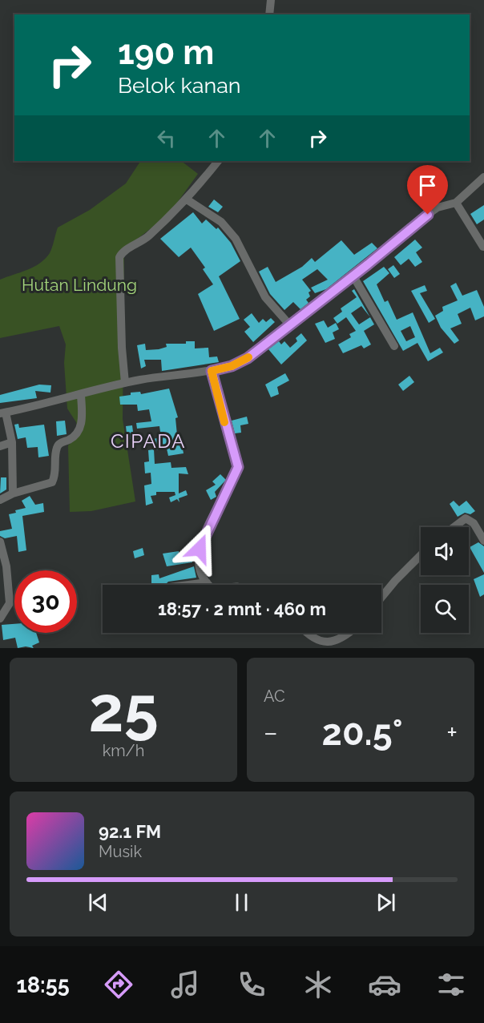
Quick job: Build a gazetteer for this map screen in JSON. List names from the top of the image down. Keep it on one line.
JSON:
{"districts":["CIPADA"],"parks":["Hutan Lindung"],"page":{"turn":["190 m","Belok kanan"],"limit":"30","trip":"18:57 · 2 mnt · 460 m","tile":[["25","km/h"],"AC"],"heat":["−","20.5°","+"],"song":["92.1 FM","Musik"],"tabs":"18:55"}}
